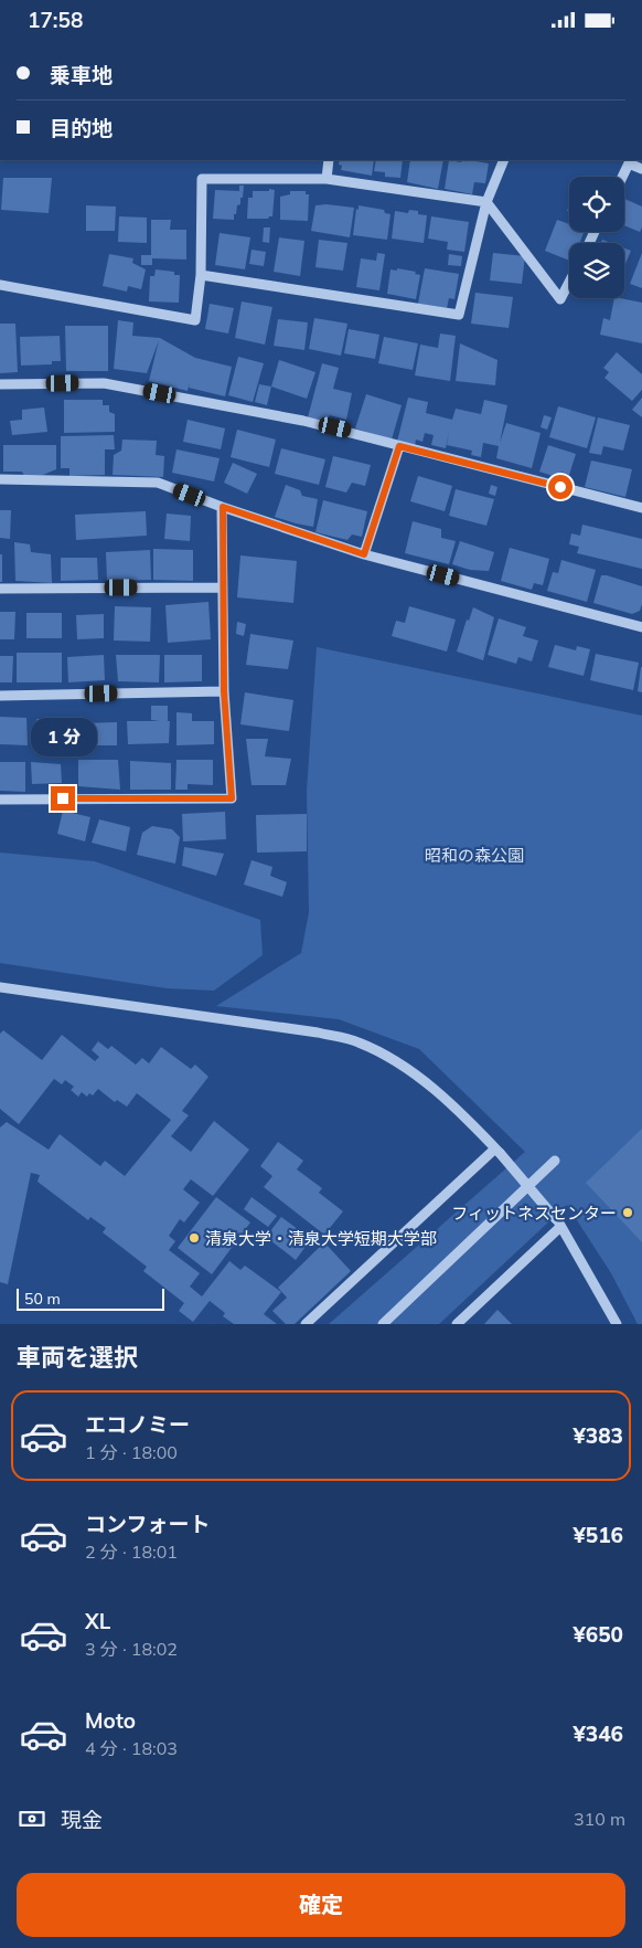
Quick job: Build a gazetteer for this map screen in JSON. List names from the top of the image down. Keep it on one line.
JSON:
{"parks":["昭和の森公園"],"places":["フィットネスセンター","清泉大学・清泉大学短期大学部"],"scale_bar":"50 m","page":{"status":"17:58","banner":["乗車地","目的地"],"bubble":"1 分","scale":"50 m","heading":"車両を選択","list":[{"name":"エコノミー","note":"1 分 · 18:00","value":"¥383"},{"name":"コンフォート","note":"2 分 · 18:01","value":"¥516"},{"name":"XL","note":"3 分 · 18:02","value":"¥650"},{"name":"Moto","note":"4 分 · 18:03","value":"¥346"}],"pay":["現金","310 m"],"buttons":"確定"}}
